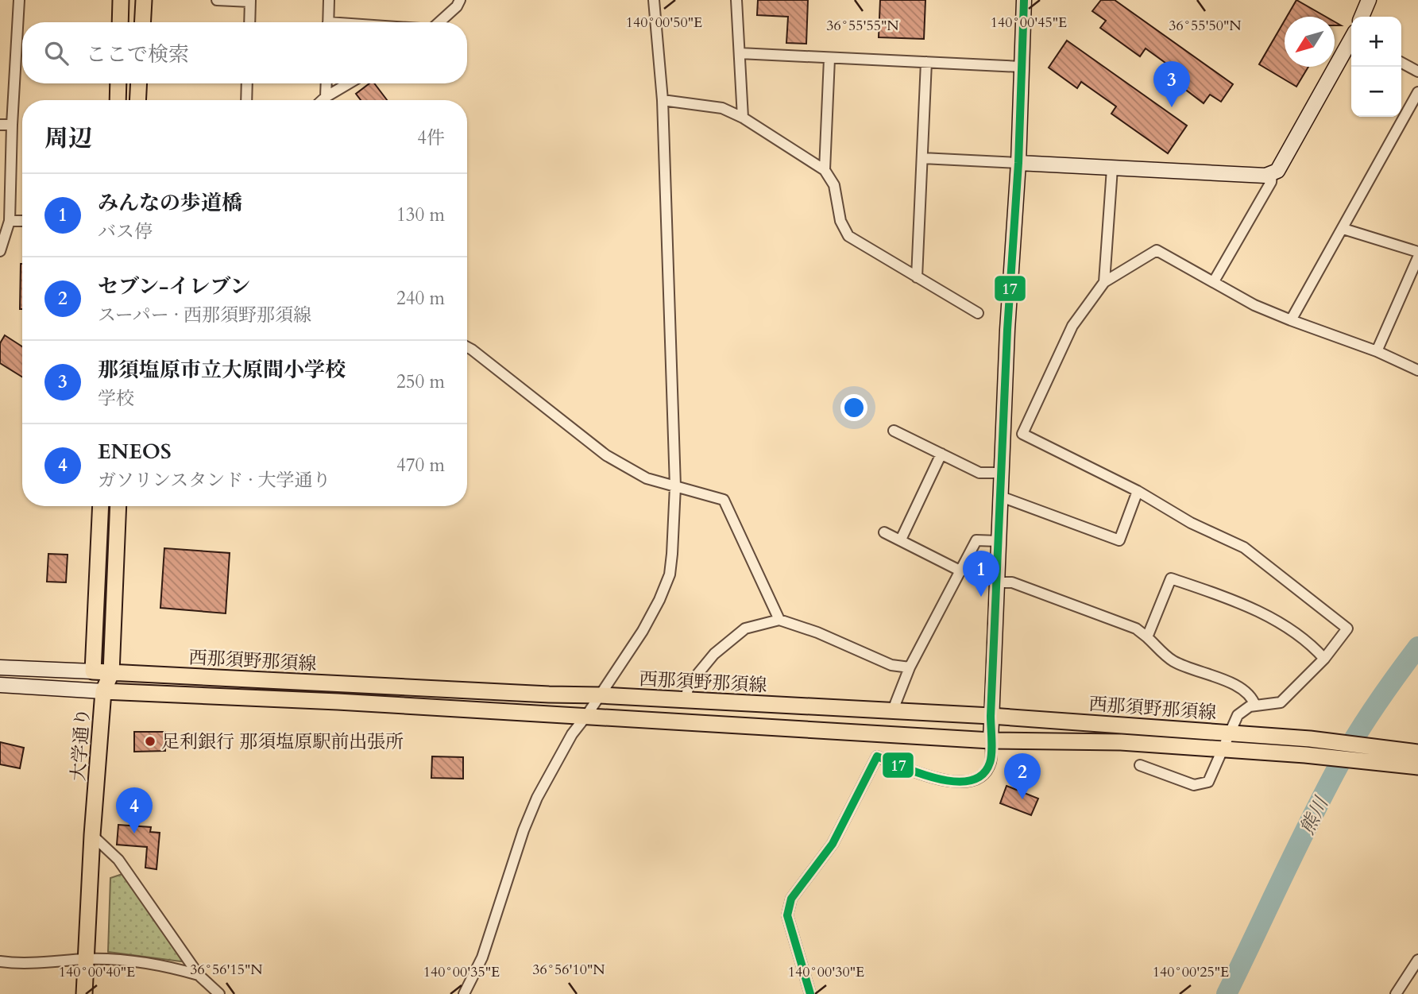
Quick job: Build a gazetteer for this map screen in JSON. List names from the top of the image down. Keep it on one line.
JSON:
{"streets":{"main road":["西那須野那須線","大学通り"]},"crossings":[["西那須野那須線","大学通り"]],"water":["熊川"],"places":["足利銀行 那須塩原駅前出張所"],"lines":["transit line 17"],"north":"bottom left","page":{"map_buttons":["+","−"],"search":"ここで検索","pins":["3","1","2","4"],"heading":["周辺","4件"],"list":[{"mark":"1","name":"みんなの歩道橋","note":"バス停","value":"130 m"},{"mark":"2","name":"セブン-イレブン","note":"スーパー · 西那須野那須線","value":"240 m"},{"mark":"3","name":"那須塩原市立大原間小学校","note":"学校","value":"250 m"},{"mark":"4","name":"ENEOS","note":"ガソリンスタンド · 大学通り","value":"470 m"}]},"coordinates":["140°00'50\"E","140°00'45\"E","36°55'55\"N","36°55'50\"N","36°56'15\"N","36°56'10\"N","140°00'40\"E","140°00'35\"E","140°00'30\"E","140°00'25\"E"]}
